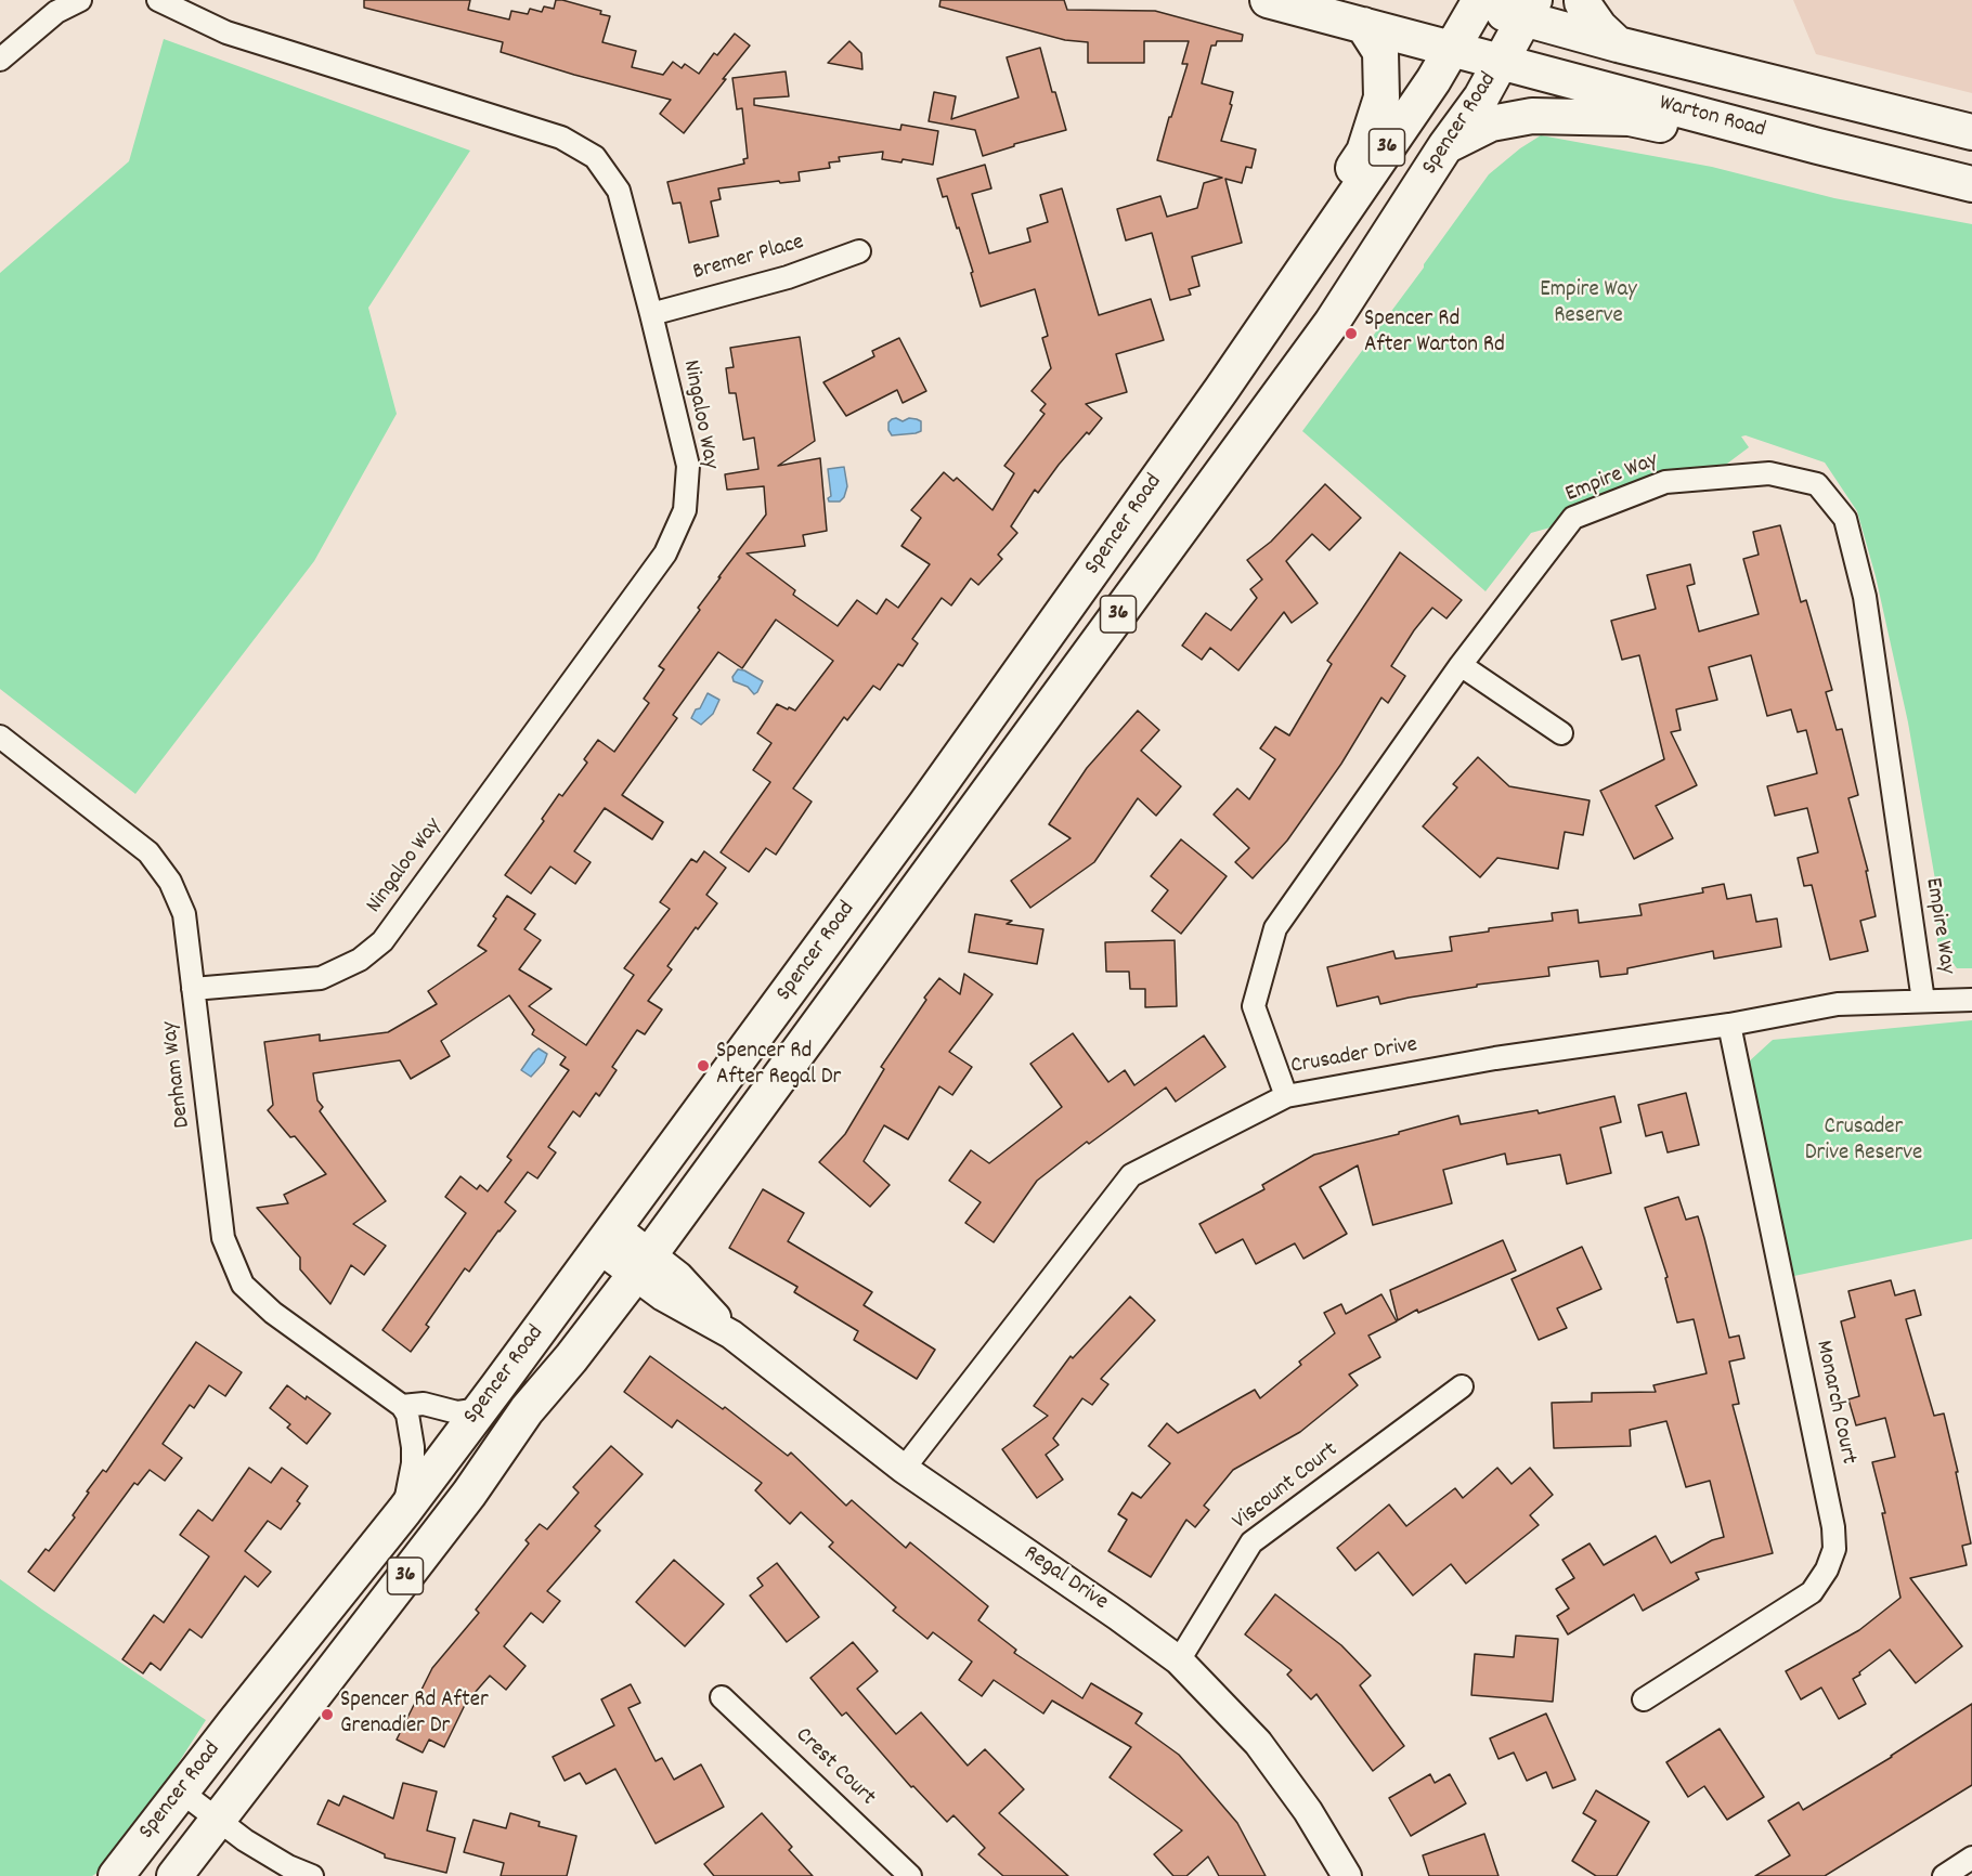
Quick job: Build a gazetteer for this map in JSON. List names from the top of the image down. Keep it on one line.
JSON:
{"streets":{"main road":["Warton Road","Spencer Road","36"],"street":["Bremer Place","Ningaloo Way","Empire Way","Crusader Drive","Denham Way","Monarch Court","Viscount Court","Regal Drive","Crest Court"]},"crossings":[["Warton Road","Spencer Road"],["Spencer Road","Regal Drive"],["Bremer Place","Ningaloo Way"],["Ningaloo Way","Denham Way"],["Empire Way","Crusader Drive"],["Crusader Drive","Monarch Court"],["Crusader Drive","Regal Drive"],["Viscount Court","Regal Drive"]],"parks":["Empire Way Reserve","Crusader Drive Reserve"],"places":["Spencer Rd After Warton Rd","Spencer Rd After Regal Dr","Spencer Rd After Grenadier Dr"]}
